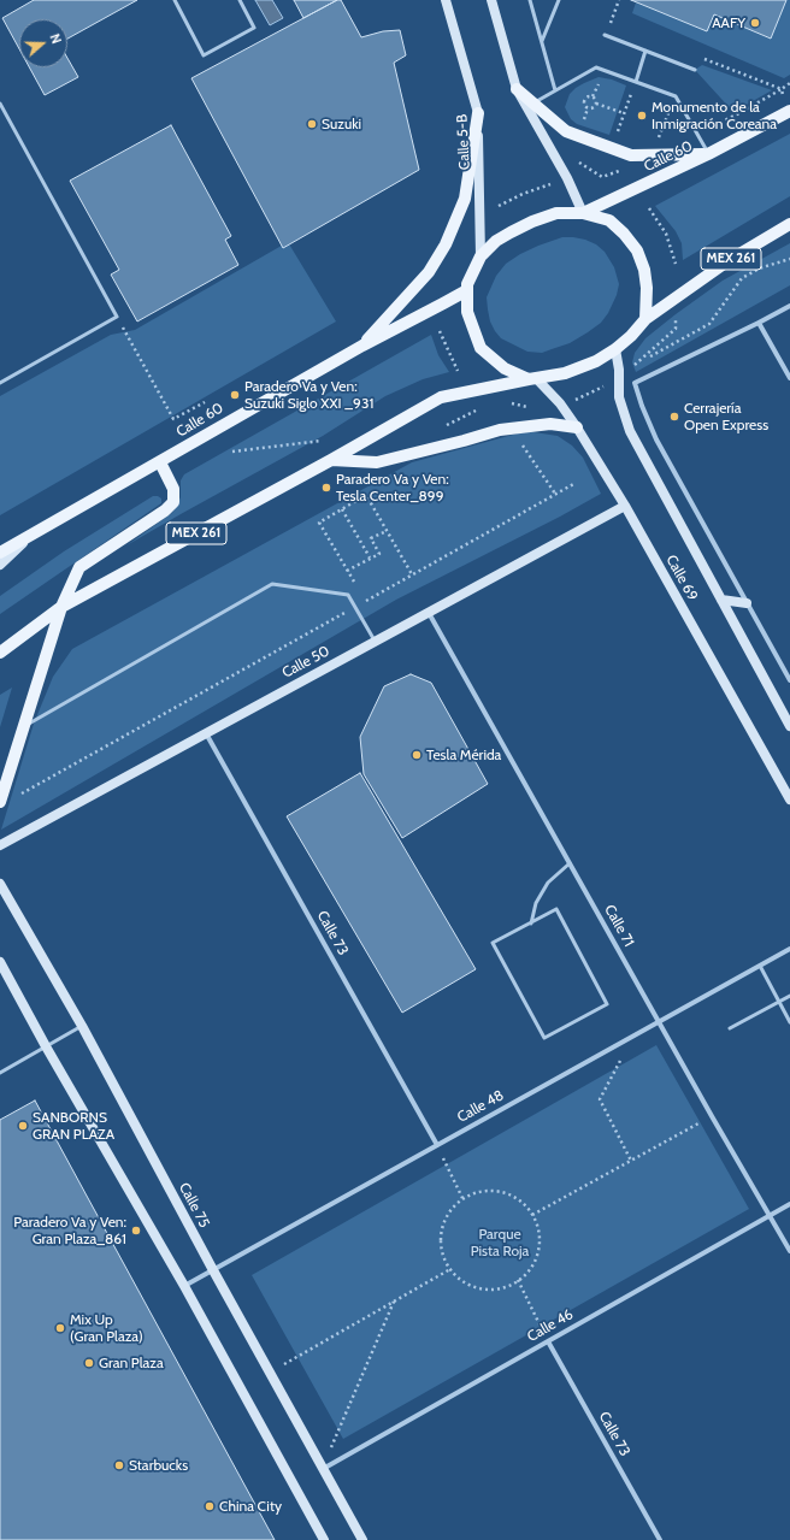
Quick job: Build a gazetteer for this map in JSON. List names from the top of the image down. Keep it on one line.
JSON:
{"streets":{"main road":["Calle 60","MEX 261"],"street":["Calle 5-B","Calle 69","Calle 50","Calle 71","Calle 73","Calle 48","Calle 75","Calle 46"]},"crossings":[["MEX 261","Calle 69"],["Calle 69","Calle 50"],["Calle 50","Calle 71"],["Calle 50","Calle 73"],["Calle 71","Calle 48"],["Calle 71","Calle 46"],["Calle 73","Calle 48"],["Calle 73","Calle 46"],["Calle 48","Calle 75"],["Calle 75","Calle 46"]],"parks":["Parque Pista Roja"],"places":["AAFY","Monumento de la Inmigración Coreana","Suzuki","Paradero Va y Ven: Suzuki Siglo XXI _931","Cerrajería Open Express","Paradero Va y Ven: Tesla Center_899","Tesla Mérida","SANBORNS GRAN PLAZA","Paradero Va y Ven: Gran Plaza_861","Mix Up (Gran Plaza)","Gran Plaza","Starbucks","China City"],"north":"right"}
